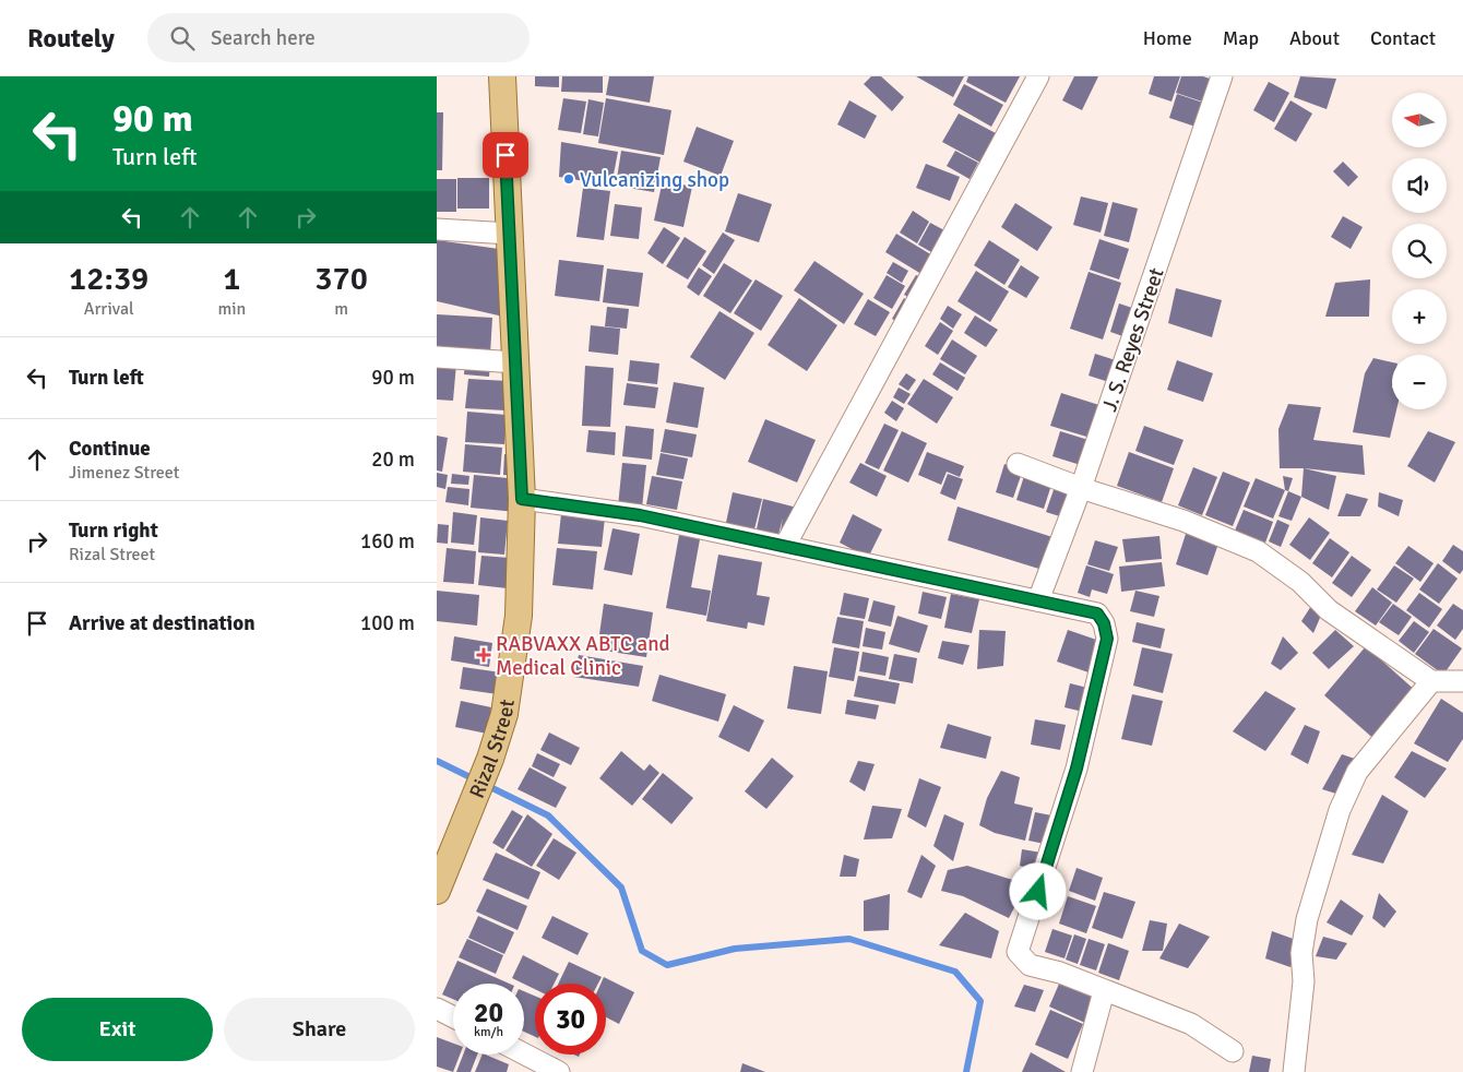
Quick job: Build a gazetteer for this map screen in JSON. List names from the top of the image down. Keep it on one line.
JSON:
{"streets":{"main road":["Rizal Street"],"street":["J. S. Reyes Street"]},"places":{"other":["Vulcanizing shop"],"health":["RABVAXX ABTC and Medical Clinic"]},"north":"left","page":{"header":"Routely","search":"Search here","nav":["Home","Map","About","Contact"],"turn":["90 m","Turn left"],"map_buttons":["+","−"],"eta":["12:39","Arrival","1","min","370","m"],"list":[{"name":"Turn left","value":"90 m"},{"name":"Continue","note":"Jimenez Street","value":"20 m"},{"name":"Turn right","note":"Rizal Street","value":"160 m"},{"name":"Arrive at destination","value":"100 m"}],"speed":"20 km/h","limit":"30","buttons":["Exit","Share"]}}
